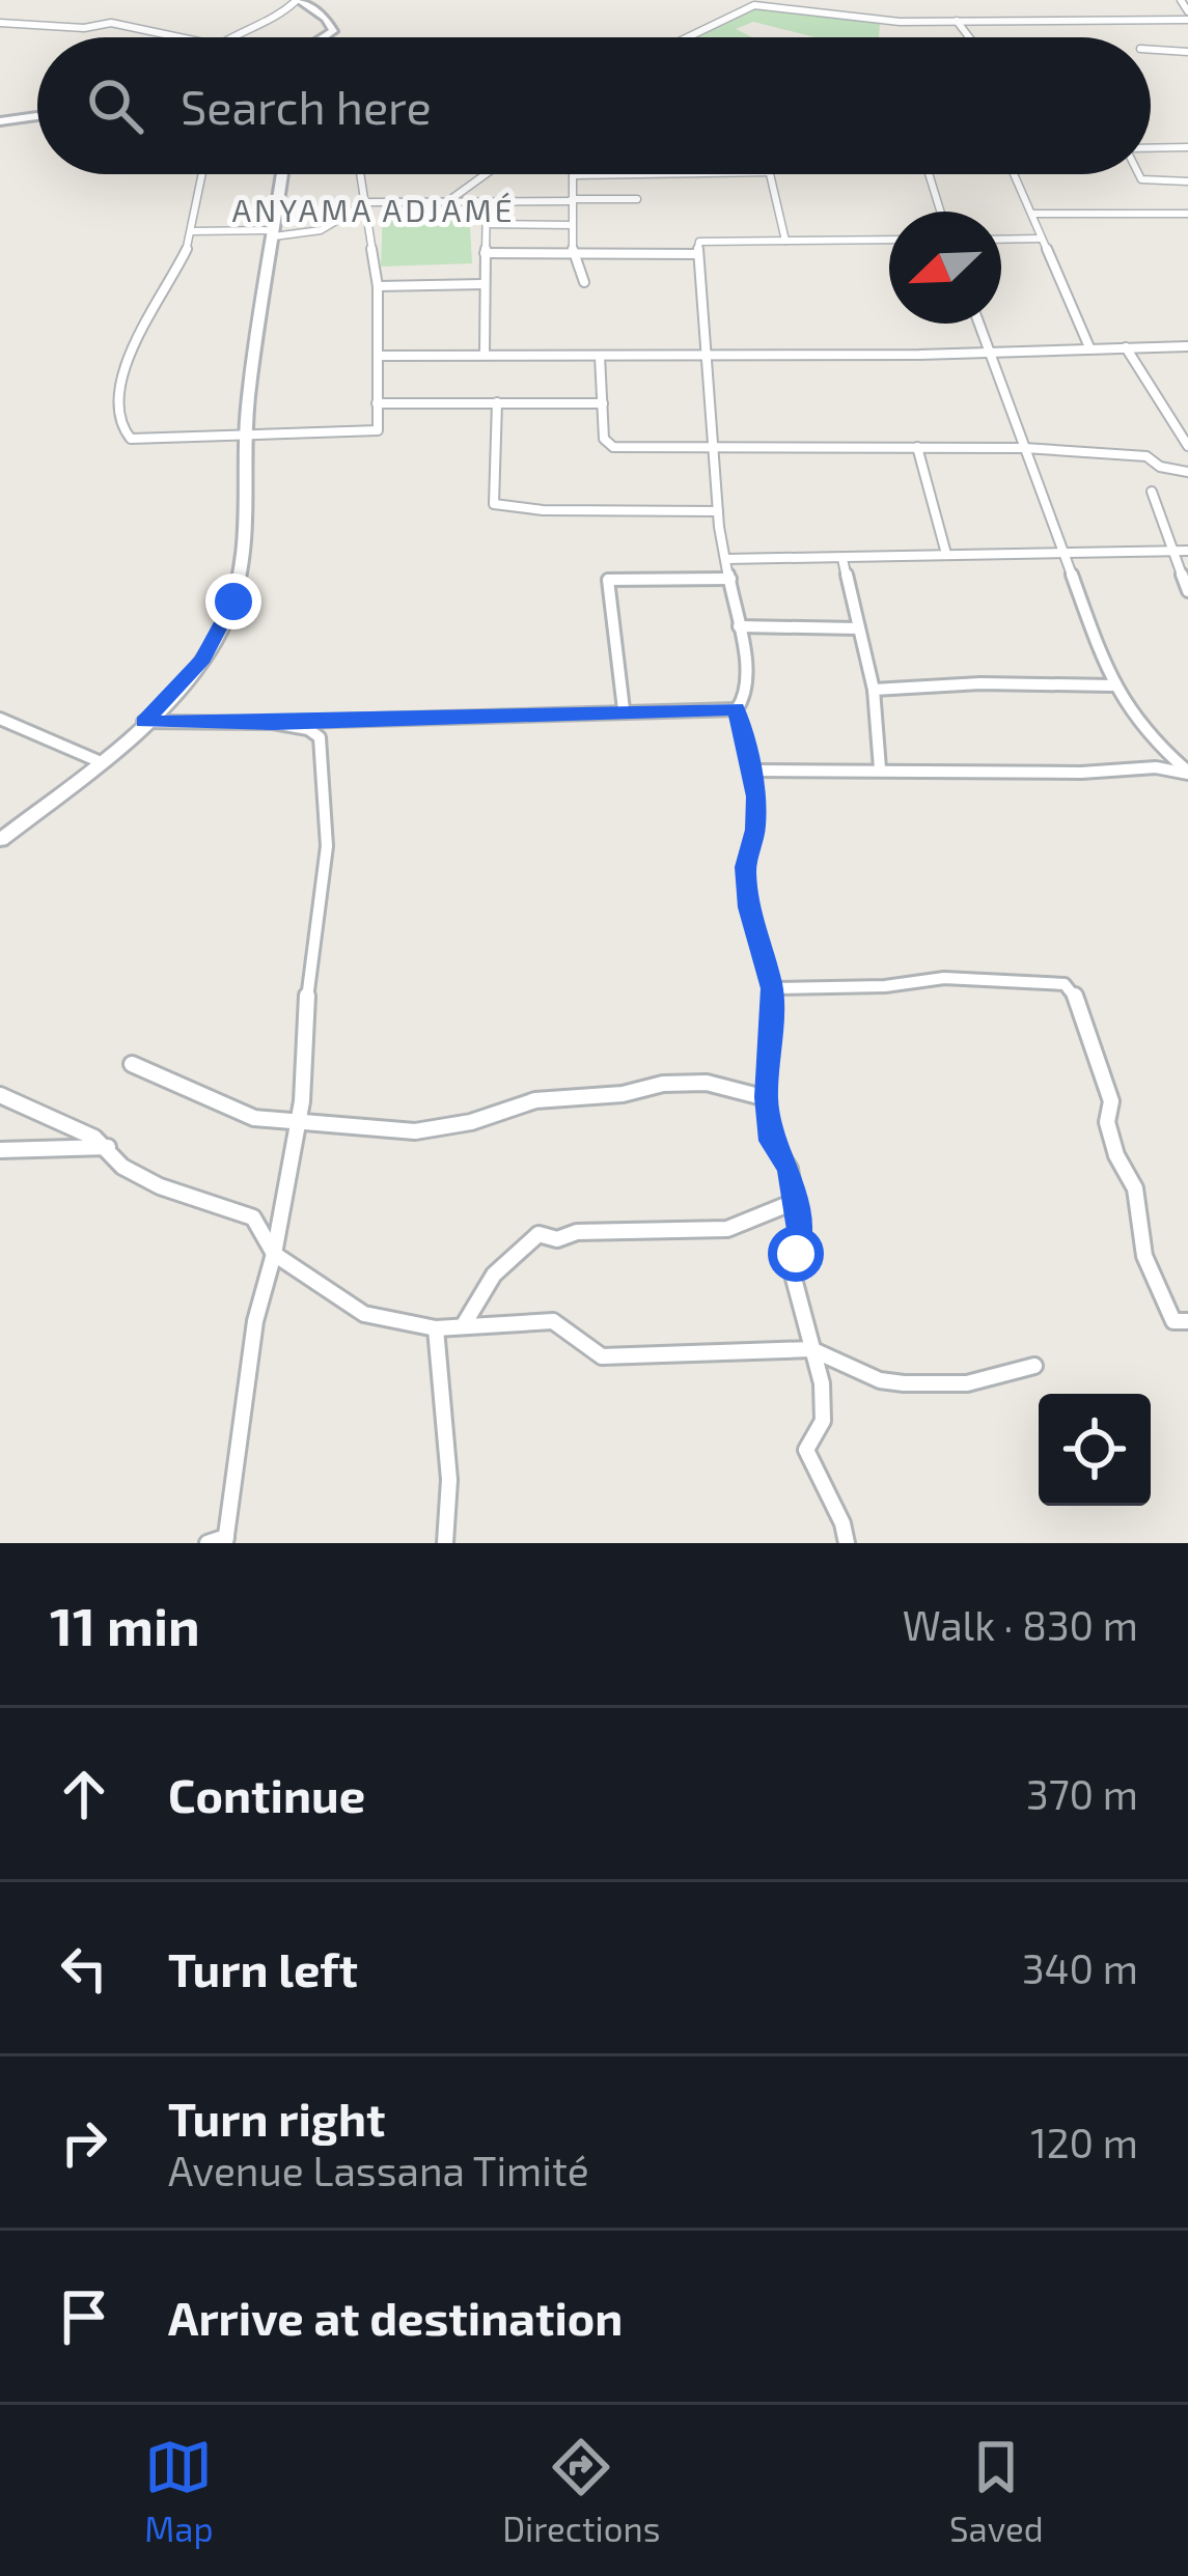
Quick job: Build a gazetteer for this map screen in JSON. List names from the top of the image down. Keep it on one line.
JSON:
{"districts":["ANYAMA ADJAMÉ"],"north":"bottom left","page":{"search":"Search here","heading":["11 min","Walk · 830 m"],"list":[["Continue","370 m"],["Turn left","340 m"],["Turn right","Avenue Lassana Timité","120 m"],"Arrive at destination"],"nav":["Map","Directions","Saved"]}}
